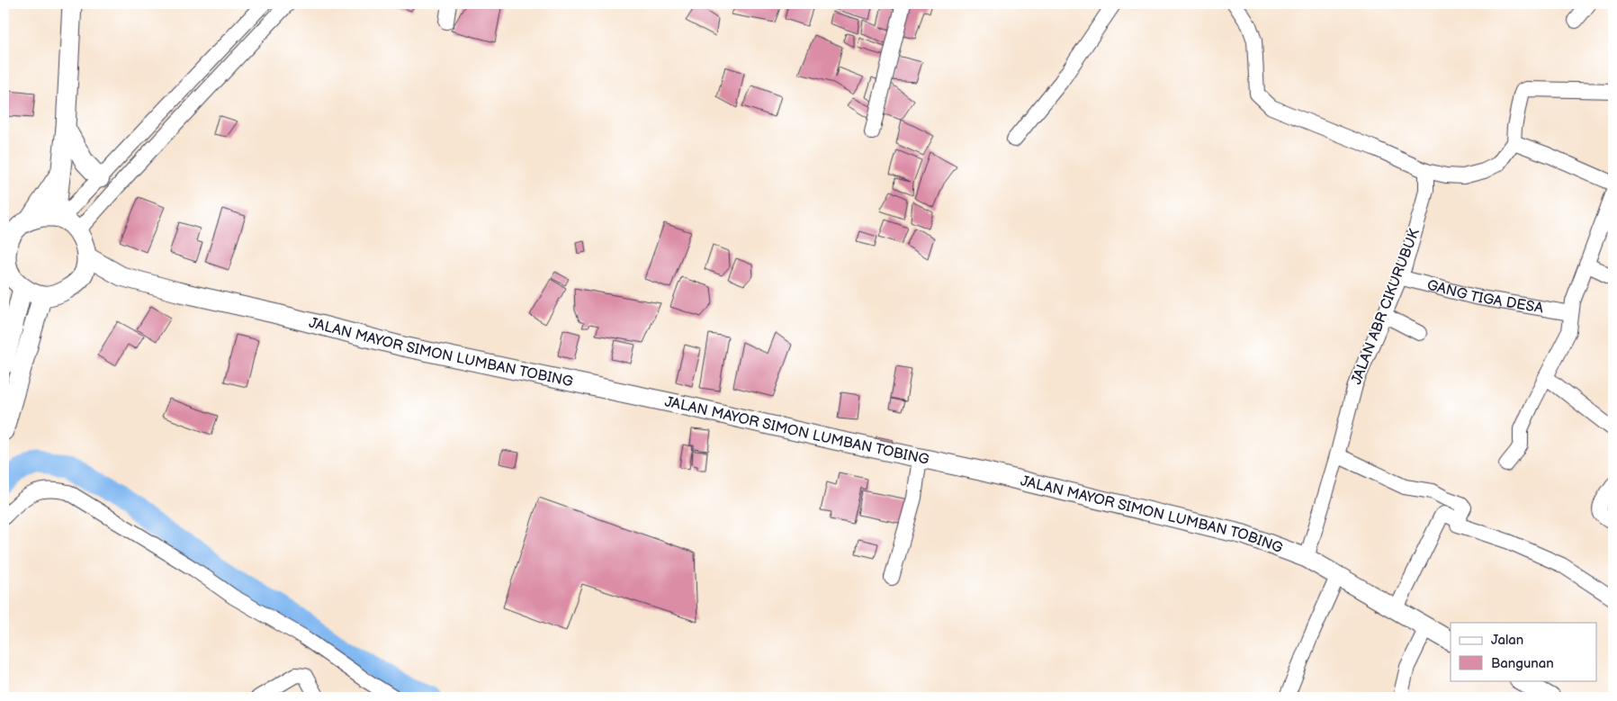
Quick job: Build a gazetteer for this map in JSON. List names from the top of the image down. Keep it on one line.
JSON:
{"streets":{"main road":["JALAN MAYOR SIMON LUMBAN TOBING"],"street":["GANG TIGA DESA","JALAN ABR CIKURUBUK"]},"crossings":[["GANG TIGA DESA","JALAN ABR CIKURUBUK"],["JALAN ABR CIKURUBUK","JALAN MAYOR SIMON LUMBAN TOBING"]],"legend":["Jalan","Bangunan"]}
